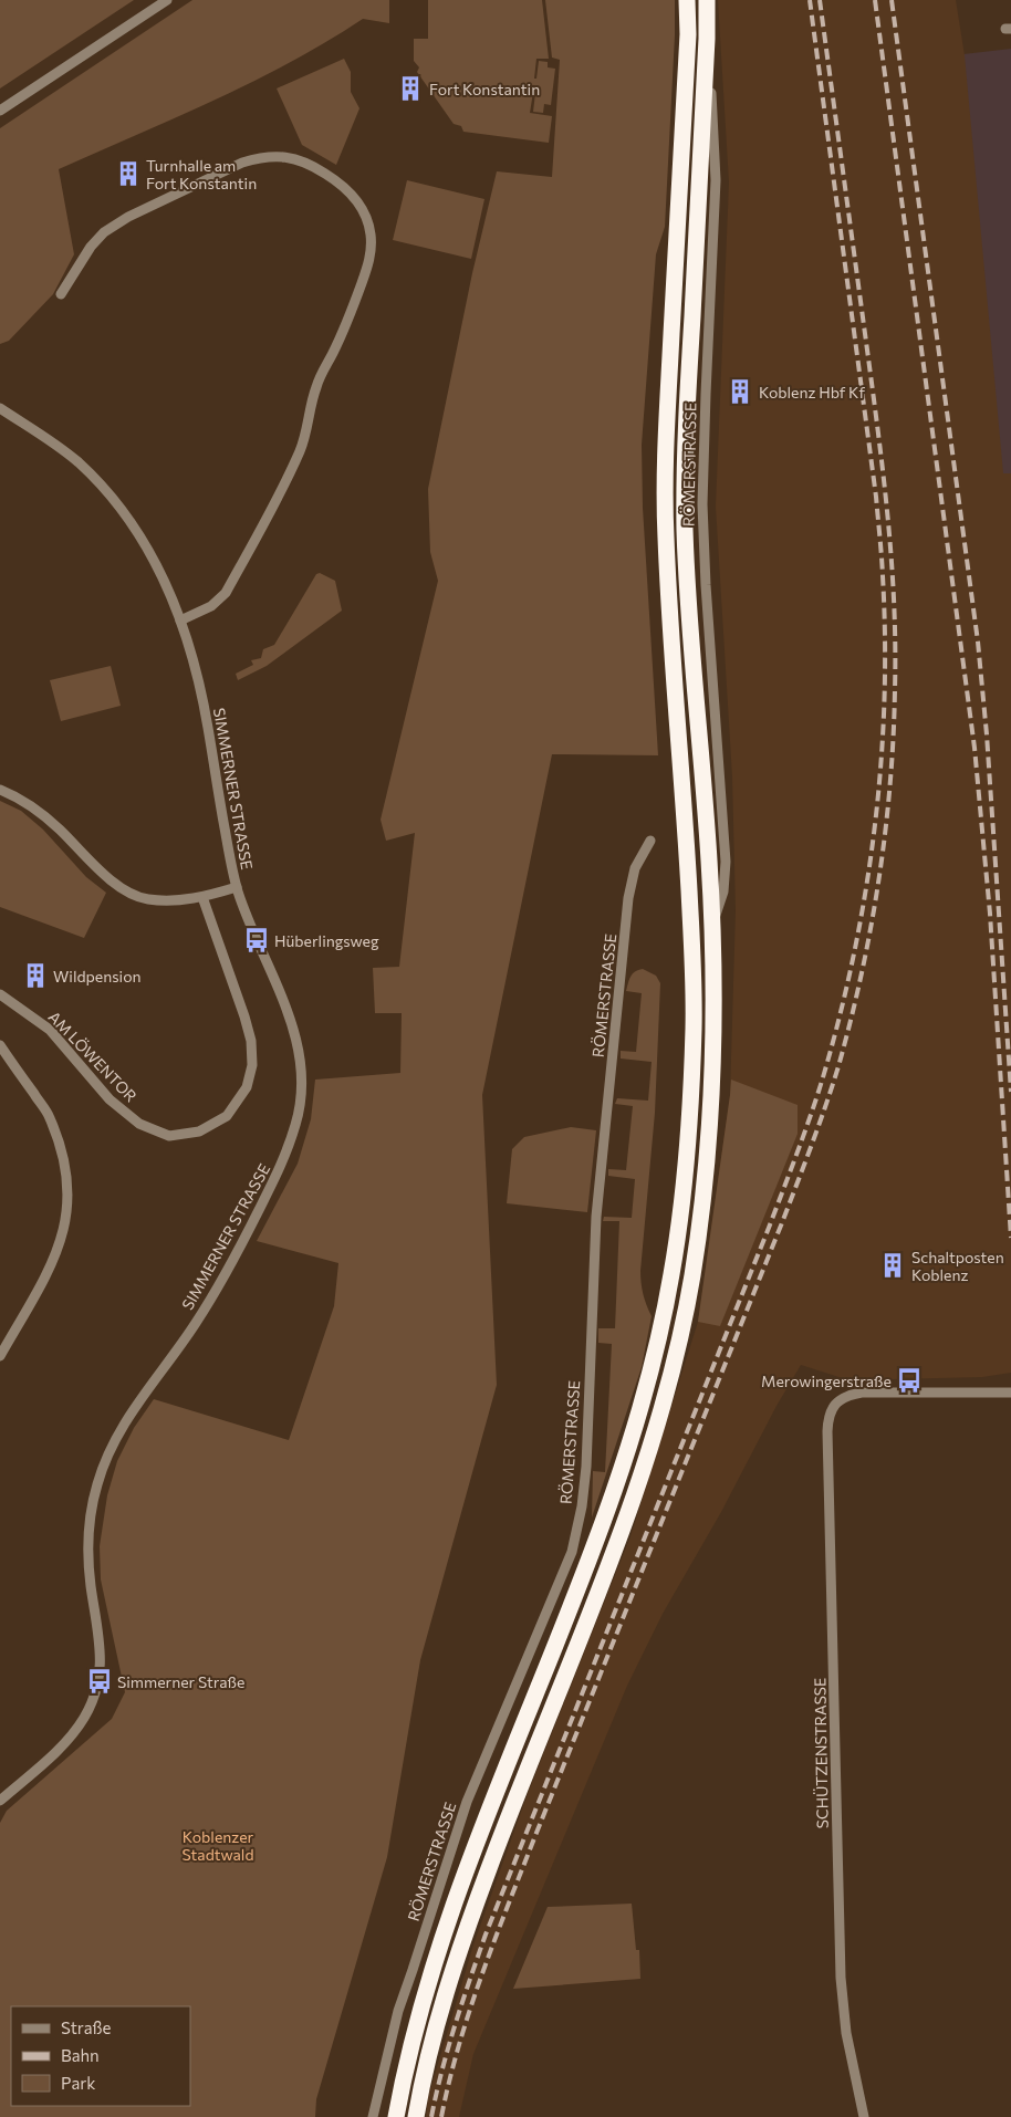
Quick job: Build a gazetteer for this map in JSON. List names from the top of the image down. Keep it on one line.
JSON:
{"streets":{"street":["RÖMERSTRASSE","SIMMERNER STRASSE","AM LÖWENTOR","SCHÜTZENSTRASSE"]},"parks":["Koblenzer Stadtwald"],"places":{"building":["Fort Konstantin","Turnhalle am Fort Konstantin","Koblenz Hbf Kf","Wildpension","Schaltposten Koblenz"],"bus stop":["Hüberlingsweg","Merowingerstraße","Simmerner Straße"]},"legend":["Straße","Bahn","Park"]}
